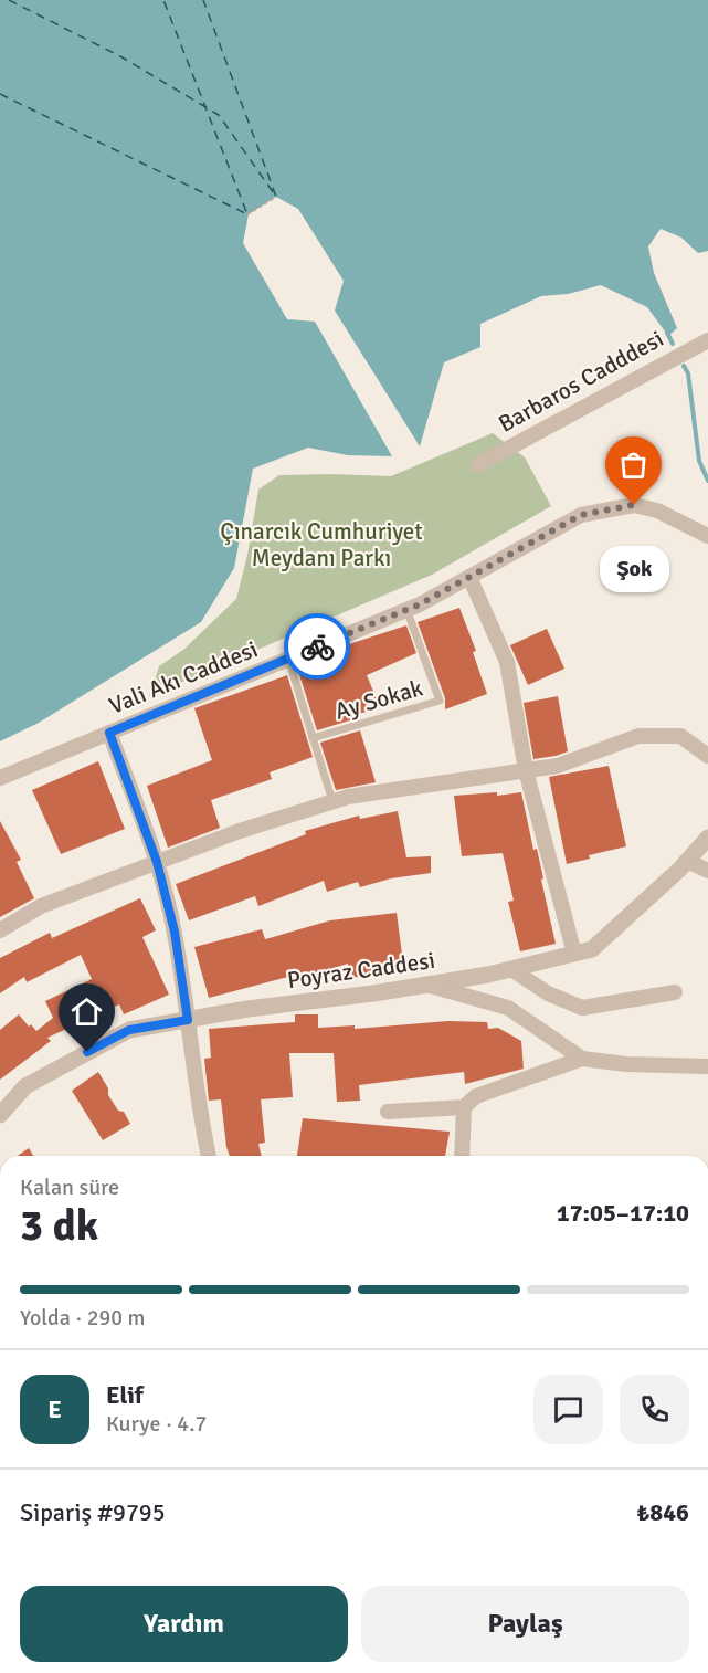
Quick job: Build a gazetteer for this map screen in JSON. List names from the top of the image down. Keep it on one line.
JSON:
{"streets":{"street":["Barbaros Cadddesi","Vali Akı Caddesi","Poyraz Caddesi"],"lane":["Ay Sokak"]},"crossings":[["Vali Akı Caddesi","Ay Sokak"]],"parks":["Çınarcık Cumhuriyet Meydanı Parkı"],"places":["Şok"],"page":{"bubble":"Şok","heading":["3 dk","Kalan süre","17:05–17:10"],"panel":["Elif","Kurye · 4.7","Sipariş #9795","₺846"],"bar":"Yolda · 290 m","round":"E","buttons":["Yardım","Paylaş"]}}
